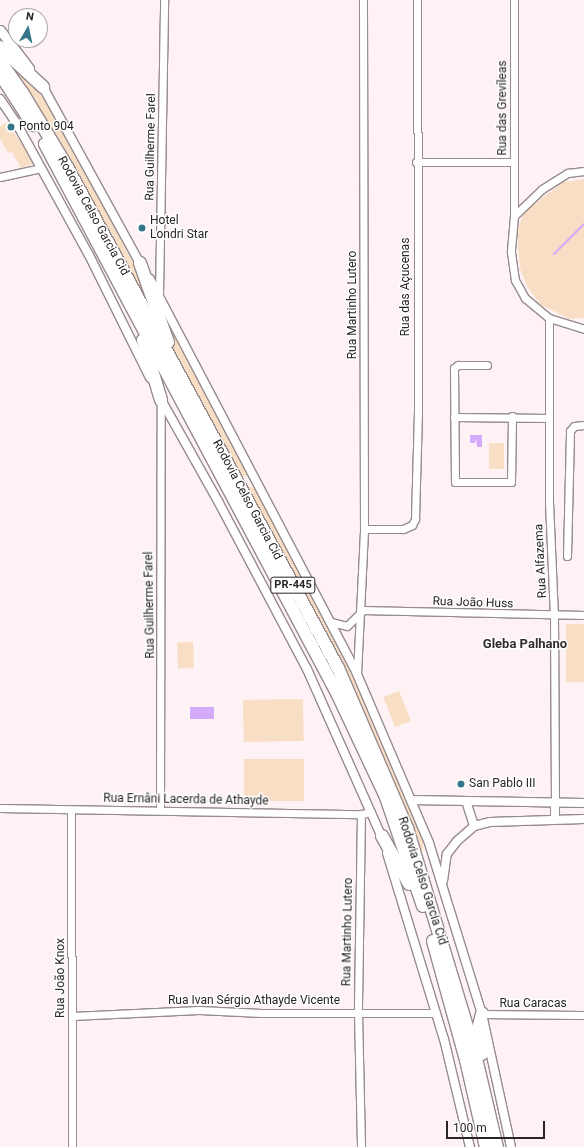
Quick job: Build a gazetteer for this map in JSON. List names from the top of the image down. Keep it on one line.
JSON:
{"streets":{"highway":["Rodovia Celso Garcia Cid","PR-445"],"street":["Rua das Grevíleas","Rua Guilherme Farel","Rua das Açucenas","Rua Martinho Lutero","Rua Alfazema","Rua João Huss","Rua Ernâni Lacerda de Athayde","Rua João Knox","Rua Ivan Sérgio Athayde Vicente","Rua Caracas"]},"crossings":[["Rua das Grevíleas","Rua Alfazema"],["Rua Guilherme Farel","Rodovia Celso Garcia Cid"],["Rua Guilherme Farel","Rua Ernâni Lacerda de Athayde"],["Rodovia Celso Garcia Cid","Rua Ernâni Lacerda de Athayde"],["Rodovia Celso Garcia Cid","Rua Ivan Sérgio Athayde Vicente"],["Rodovia Celso Garcia Cid","Rua Caracas"],["Rua das Açucenas","Rua Martinho Lutero"],["Rua Martinho Lutero","Rua João Huss"],["Rua Martinho Lutero","Rua Ernâni Lacerda de Athayde"],["Rua Martinho Lutero","Rua Ivan Sérgio Athayde Vicente"],["Rua Alfazema","Rua João Huss"],["Rua Ernâni Lacerda de Athayde","Rua João Knox"],["Rua João Knox","Rua Ivan Sérgio Athayde Vicente"]],"districts":["Gleba Palhano"],"places":["Ponto 904","Hotel Londri Star","San Pablo III"],"scale_bar":"100 m","north":"top"}
